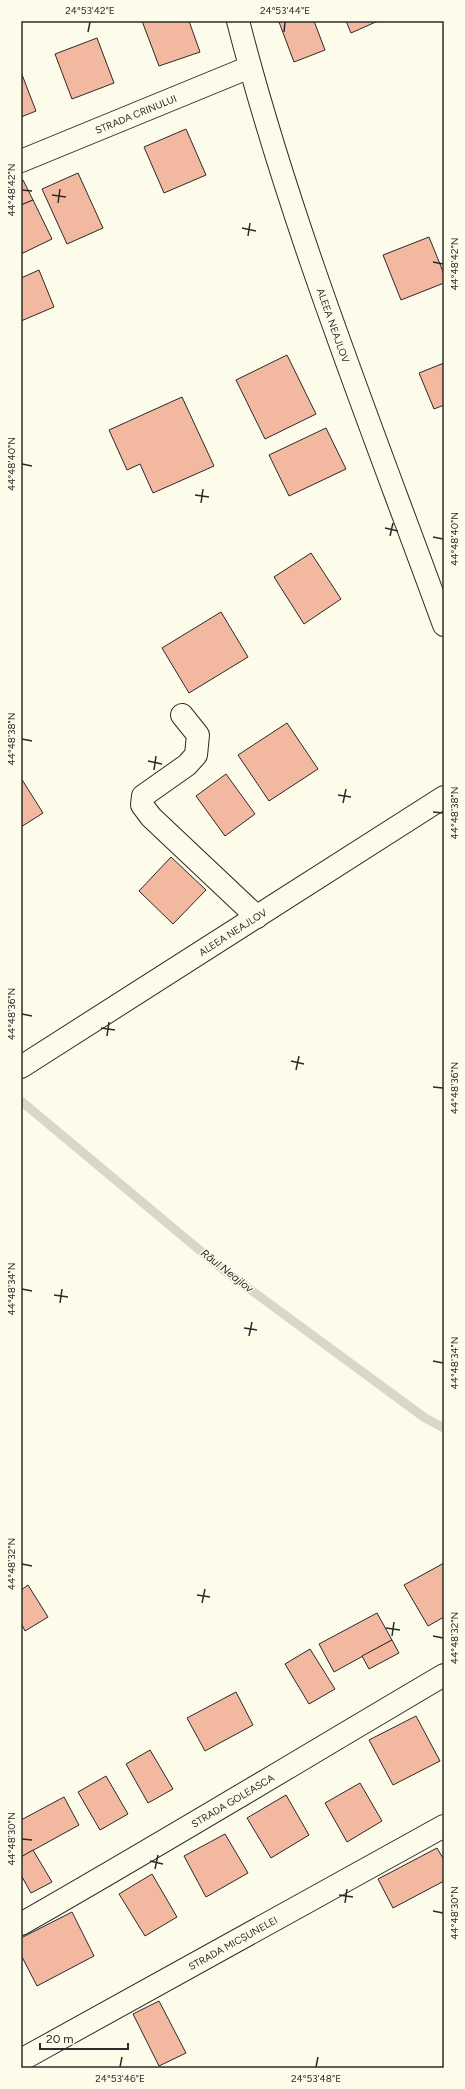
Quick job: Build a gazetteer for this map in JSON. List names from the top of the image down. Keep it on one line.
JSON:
{"streets":{"street":["STRADA CRINULUI","ALEEA NEAJLOV","STRADA GOLEASCA","STRADA MICȘUNELEI"]},"crossings":[["STRADA CRINULUI","ALEEA NEAJLOV"]],"water":["Râul Neajlov"],"scale_bar":"20 m","coordinates":["24°53'42\"E","24°53'44\"E","44°48'42\"N","44°48'40\"N","44°48'38\"N","44°48'36\"N","44°48'34\"N","44°48'32\"N","44°48'30\"N","24°53'46\"E","24°53'48\"E"]}
